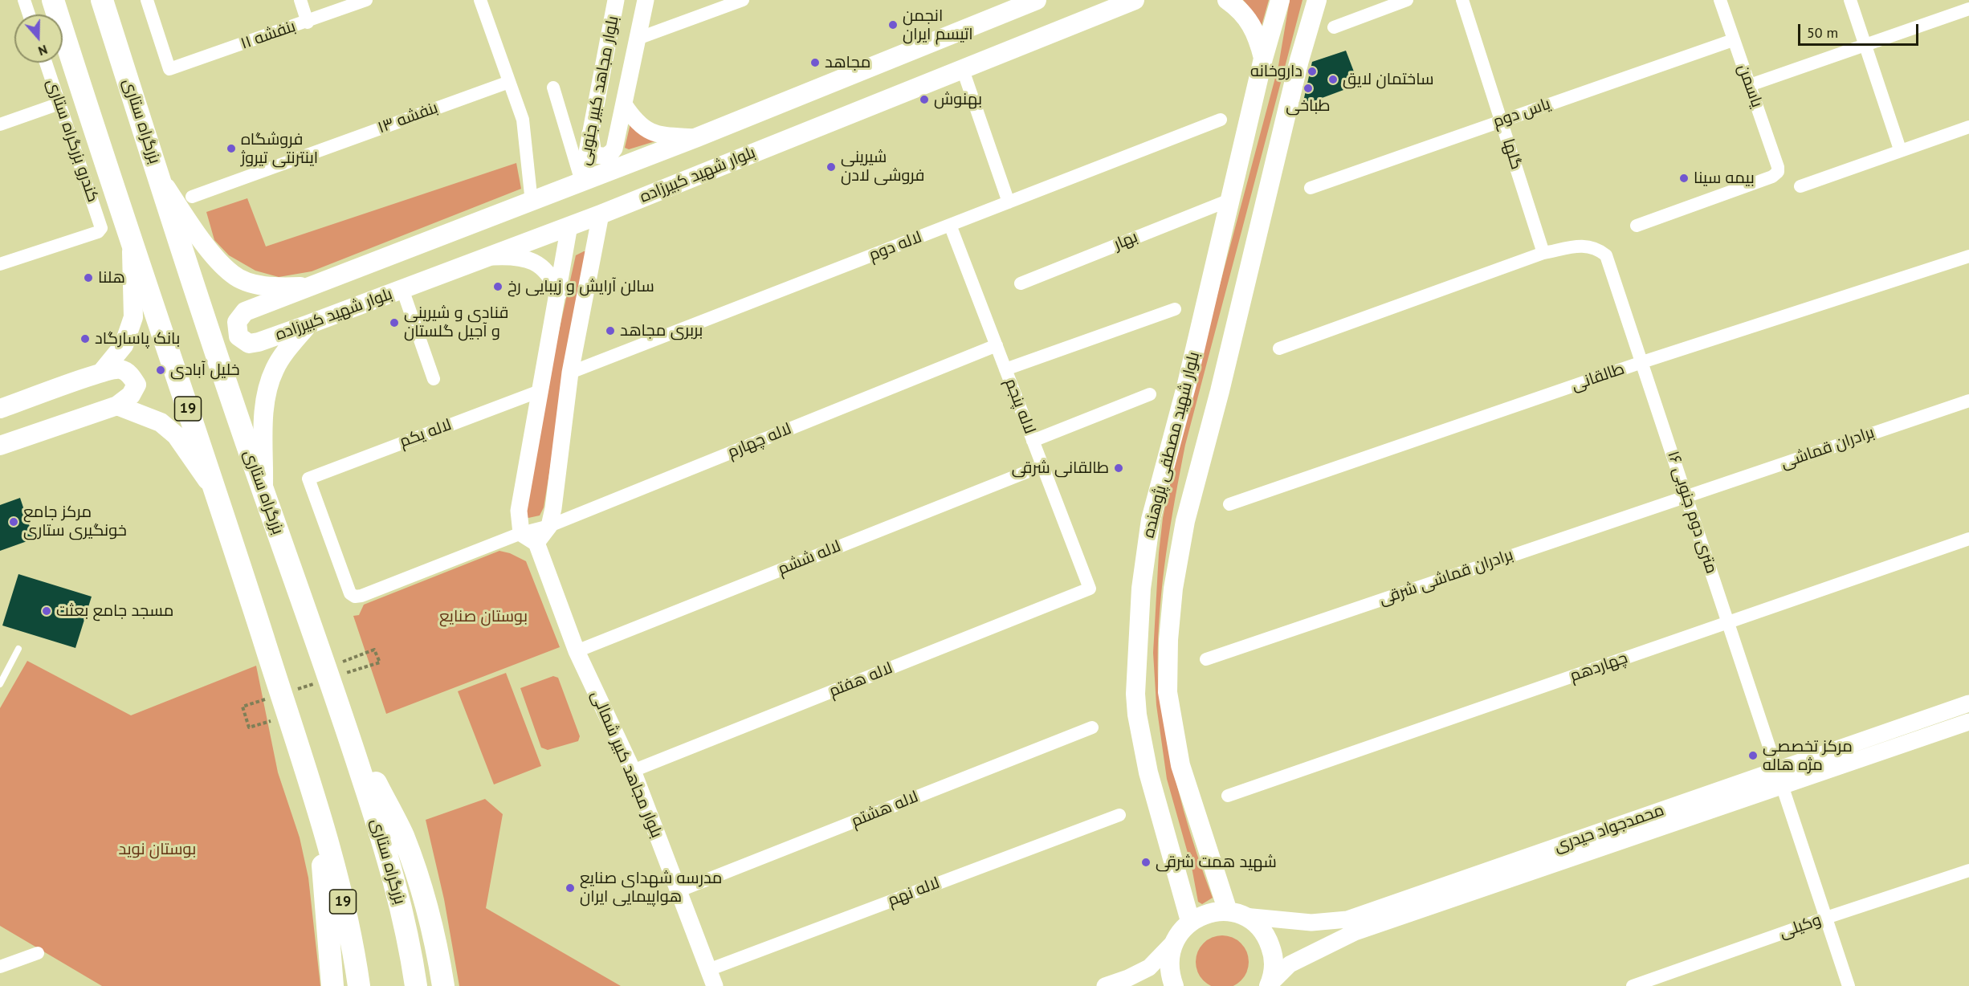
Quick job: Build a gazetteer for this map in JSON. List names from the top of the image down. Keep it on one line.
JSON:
{"streets":{"highway":["بزرگراه ستاری","19"],"main road":["بلوار شهید کبیرزاده","بلوار شهید مصطفی پژوهنده"],"street":["بنفشه ۱۱","یاسمن","بلوار مجاهد کبیر جنوبی","یاس دوم","بنفشه ۱۳","کندرو بزرگراه ستاری","گلها","بهار","لاله دوم","طالقانی","لاله پنجم","لاله یکم","لاله چهارم","برادران قماشی","۱۶ متری دوم جنوبی","لاله ششم","برادران قماشی شرقی","چهاردهم","لاله هفتم","بلوار مجاهد کبیر شمالی","لاله هشتم","محمدجواد حیدری","لاله نهم","وکیلی"]},"crossings":[["یاسمن","یاس دوم"],["یاس دوم","گلها"],["گلها","۱۶ متری دوم جنوبی"],["بهار","بلوار شهید مصطفی پژوهنده"],["لاله دوم","لاله پنجم"],["طالقانی","۱۶ متری دوم جنوبی"],["لاله پنجم","لاله چهارم"],["لاله پنجم","لاله ششم"],["لاله پنجم","لاله هفتم"],["لاله یکم","لاله چهارم"],["بلوار شهید مصطفی پژوهنده","محمدجواد حیدری"],["برادران قماشی","۱۶ متری دوم جنوبی"],["برادران قماشی","برادران قماشی شرقی"],["۱۶ متری دوم جنوبی","برادران قماشی شرقی"],["۱۶ متری دوم جنوبی","چهاردهم"],["۱۶ متری دوم جنوبی","محمدجواد حیدری"],["۱۶ متری دوم جنوبی","وکیلی"],["لاله ششم","بلوار مجاهد کبیر شمالی"],["لاله هفتم","بلوار مجاهد کبیر شمالی"],["بلوار مجاهد کبیر شمالی","لاله هشتم"],["بلوار مجاهد کبیر شمالی","لاله نهم"]],"parks":["بوستان صنایع","بوستان نوید"],"places":["انجمن اتیسم ایران","مجاهد","داروخانه","ساختمان لایق","طباخی","بهنوش","فروشگاه اینترنتی تیروژ","شیرینی فروشی لادن","بیمه سینا","هلنا","سالن آرایش و زیبایی رخ","قنادی و شیرینی و آجیل گلستان","بربری مجاهد","بانک پاسارگاد","خلیل آبادی","طالقانی شرقی","مرکز جامع خونگیری ستاری","مسجد جامع بعثت","مرکز تخصصی مژه هاله","شهید همت شرقی","مدرسه شهدای صنایع هواپیمایی ایران"],"scale_bar":"50 m","north":"bottom"}
